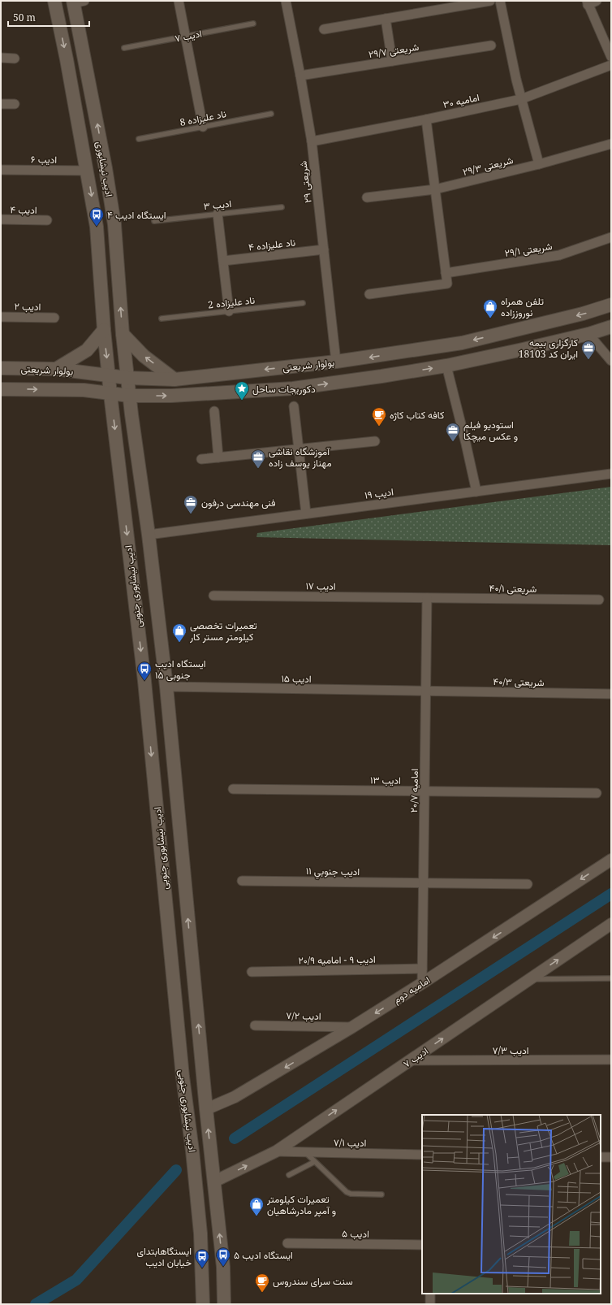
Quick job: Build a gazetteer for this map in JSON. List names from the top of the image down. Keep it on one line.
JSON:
{"streets":{"main road":["ادیب نیشابوری","بولوار شریعتی","ادیب نیشابوری جنوبی"],"street":["ادیب ۷","شریعتی ۲۹/۷","امامیه ۳۰","ادیب ۶","شریعتی ۲۹/۳","شریعتی ۲۹","ادیب ۴","ناد علیزاده ۴","شریعتی ۲۹/۱","ادیب ۲","ادیب ۱۹","ادیب ۱۷","شریعتی ۴۰/۱","ادیب ۱۵","شریعتی ۴۰/۳","ادیب ۱۳","امامیه ۲۰/۷","ادیب جنوبي ١١","ادیب ۹ - امامیه ۲۰/۹","امامیه دوم","ادیب ۷/۲","ادیب ۷/۳","ادیب ۷/۱","ادیب ۵"],"lane":["ناد علیزاده 8","ادیب ۳","ناد علیزاده 2"]},"crossings":[["ادیب ۷","ادیب نیشابوری جنوبی"],["ادیب ۷","ادیب ۷/۳"],["ادیب ۷","ادیب ۷/۱"],["شریعتی ۲۹/۷","شریعتی ۲۹"],["امامیه ۳۰","شریعتی ۲۹"],["ادیب ۶","ادیب نیشابوری"],["ادیب نیشابوری","بولوار شریعتی"],["ادیب نیشابوری","ادیب نیشابوری جنوبی"],["شریعتی ۲۹","ناد علیزاده ۴"],["شریعتی ۲۹","بولوار شریعتی"],["بولوار شریعتی","ادیب نیشابوری جنوبی"],["ادیب ۱۹","ادیب نیشابوری جنوبی"],["ادیب ۱۷","شریعتی ۴۰/۱"],["ادیب ۱۷","امامیه ۲۰/۷"],["ادیب نیشابوری جنوبی","ادیب ۱۵"],["ادیب نیشابوری جنوبی","امامیه دوم"],["شریعتی ۴۰/۱","امامیه ۲۰/۷"],["ادیب ۱۵","شریعتی ۴۰/۳"],["ادیب ۱۵","امامیه ۲۰/۷"],["شریعتی ۴۰/۳","امامیه ۲۰/۷"],["ادیب ۱۳","امامیه ۲۰/۷"],["امامیه ۲۰/۷","ادیب جنوبي ١١"],["امامیه ۲۰/۷","ادیب ۹ - امامیه ۲۰/۹"],["امامیه ۲۰/۷","امامیه دوم"],["امامیه دوم","ادیب ۷/۲"]],"one_way":["ادیب ۷","امامیه دوم"],"places":{"bus stop":["ایستگاه ادیب ۴","ایستگاه ادیب جنوبی ۱۵","ایستگاه ادیب ۵","ایستگاهابتدای خیابان ادیب"],"shop":["تلفن همراه نوروززاده","تعمیرات تخصصی کیلومتر مستر کار","تعمیرات کیلومتر و آمپر مادرشاهیان"],"office":["کارگزاری بیمه ایران کد 18103","استودیو فیلم و عکس میچکا","آموزشگاه نقاشی مهناز یوسف زاده","فنی مهندسی درفون"],"place":["دکوریجات ساحل"],"cafe":["کافه کتاب کاژه","سنت سرای سندروس"]},"scale_bar":"50 m"}
